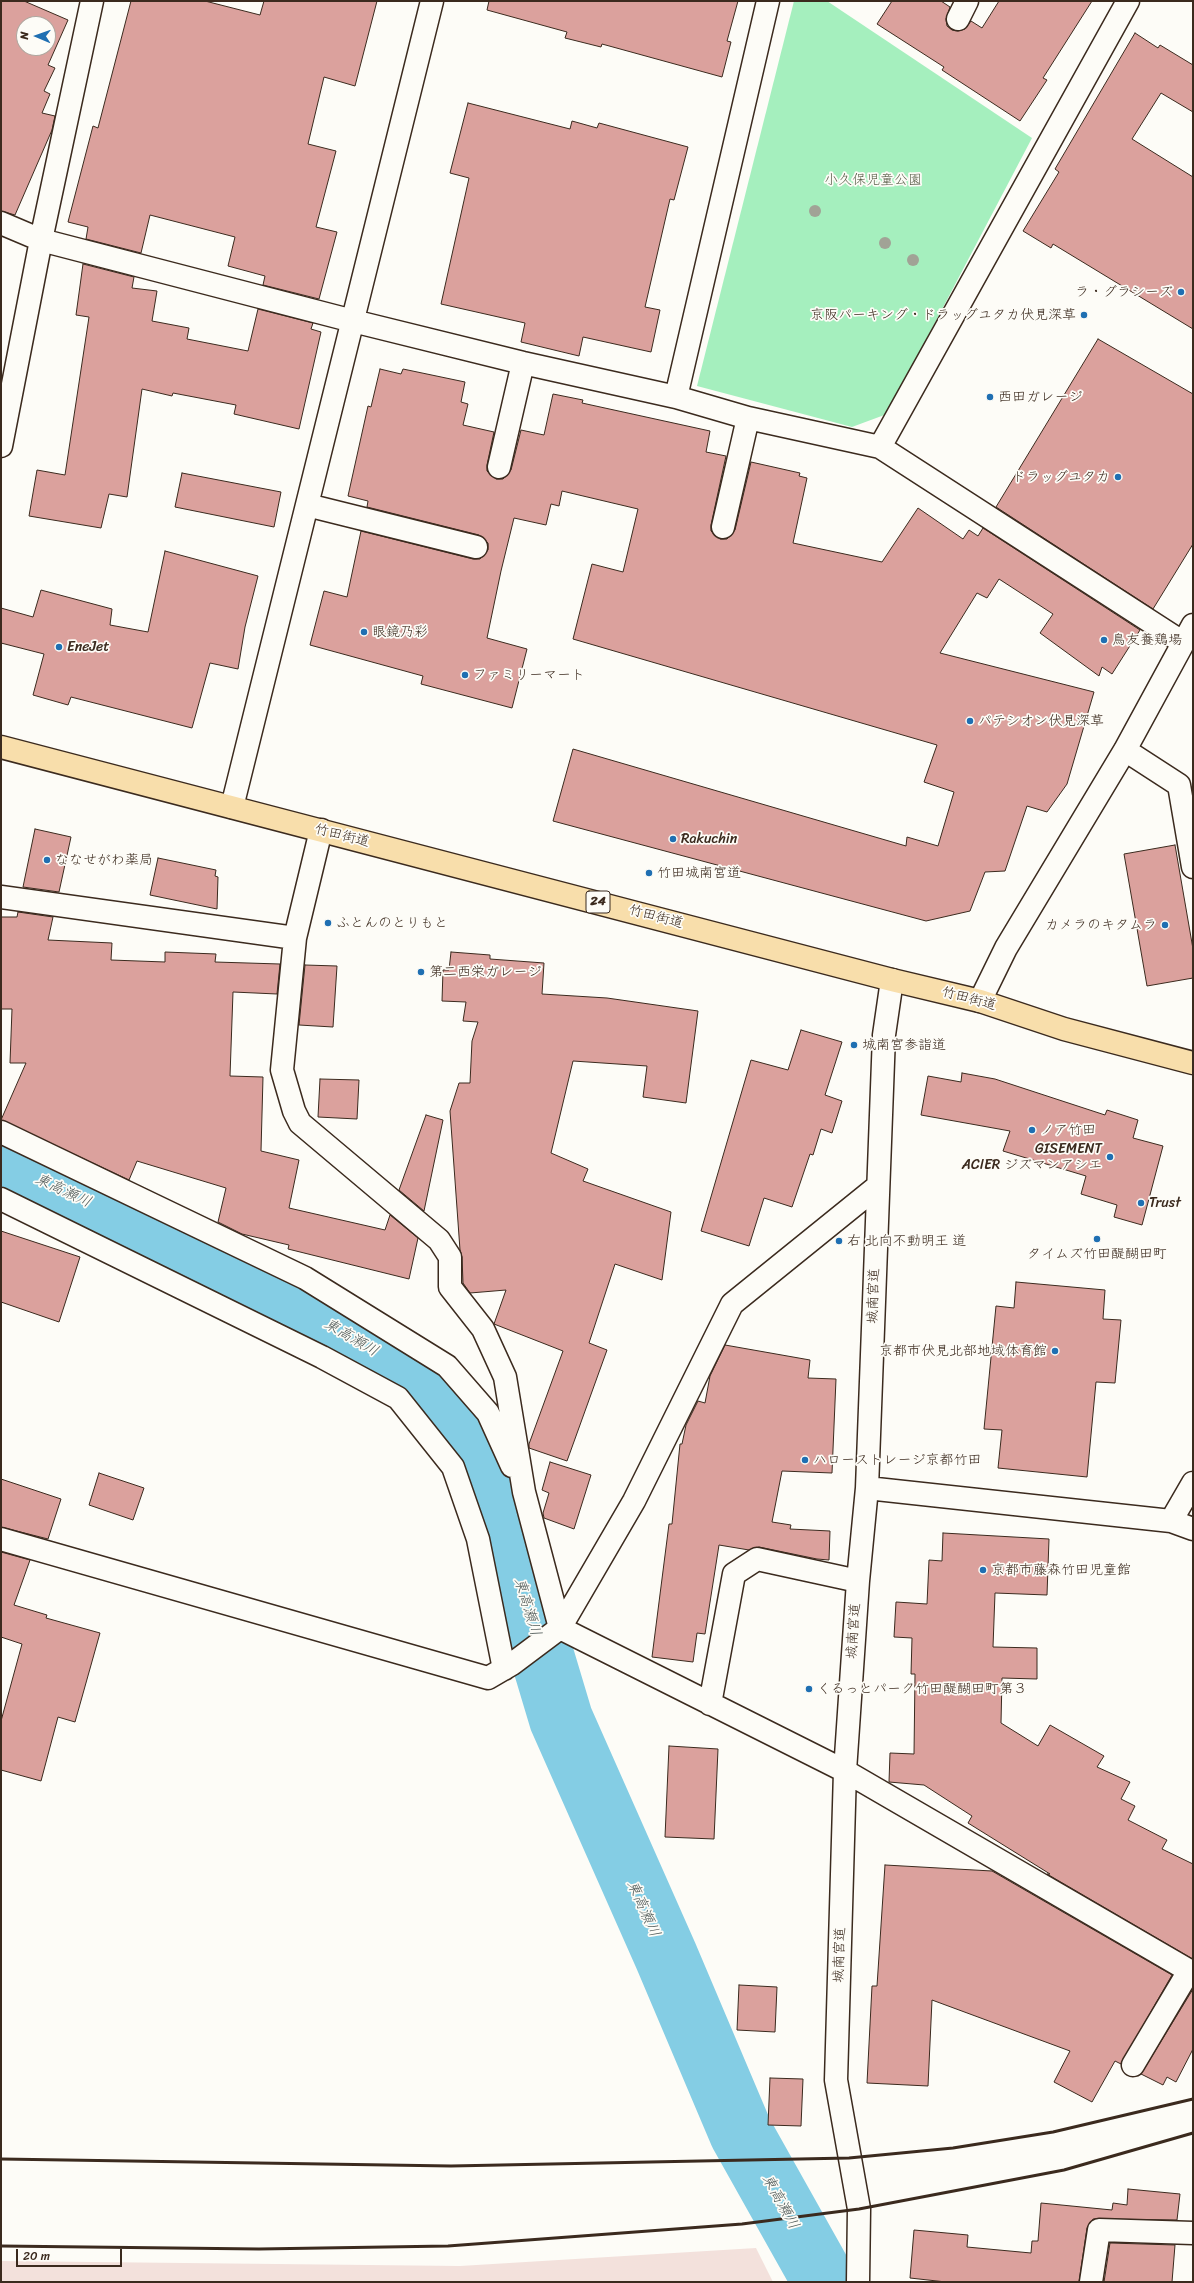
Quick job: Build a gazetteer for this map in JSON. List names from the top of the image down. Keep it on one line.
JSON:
{"streets":{"highway":["竹田街道","24"],"street":["城南宮道"]},"crossings":[["竹田街道","城南宮道"]],"water":["東高瀬川"],"parks":["小久保児童公園"],"places":["ラ・グラシーズ","京阪パーキング・ドラッグユタカ伏見深草","西田ガレージ","ドラッグユタカ","眼鏡乃彩","鳥友養鶏場","EneJet","ファミリーマート","パテシオン伏見深草","Rakuchin","ななせがわ薬局","竹田城南宮道","ふとんのとりもと","カメラのキタムラ","第二西栄ガレージ","城南宮参詣道","ノア竹田","GISEMENT ACIER ジズマンアシエ","Trust","タイムズ竹田醍醐田町","右 北向不動明王 道","京都市伏見北部地域体育館","ハローストレージ京都竹田","京都市藤森竹田児童館","くるっとパーク竹田醍醐田町第３"],"scale_bar":"20 m","north":"left"}
